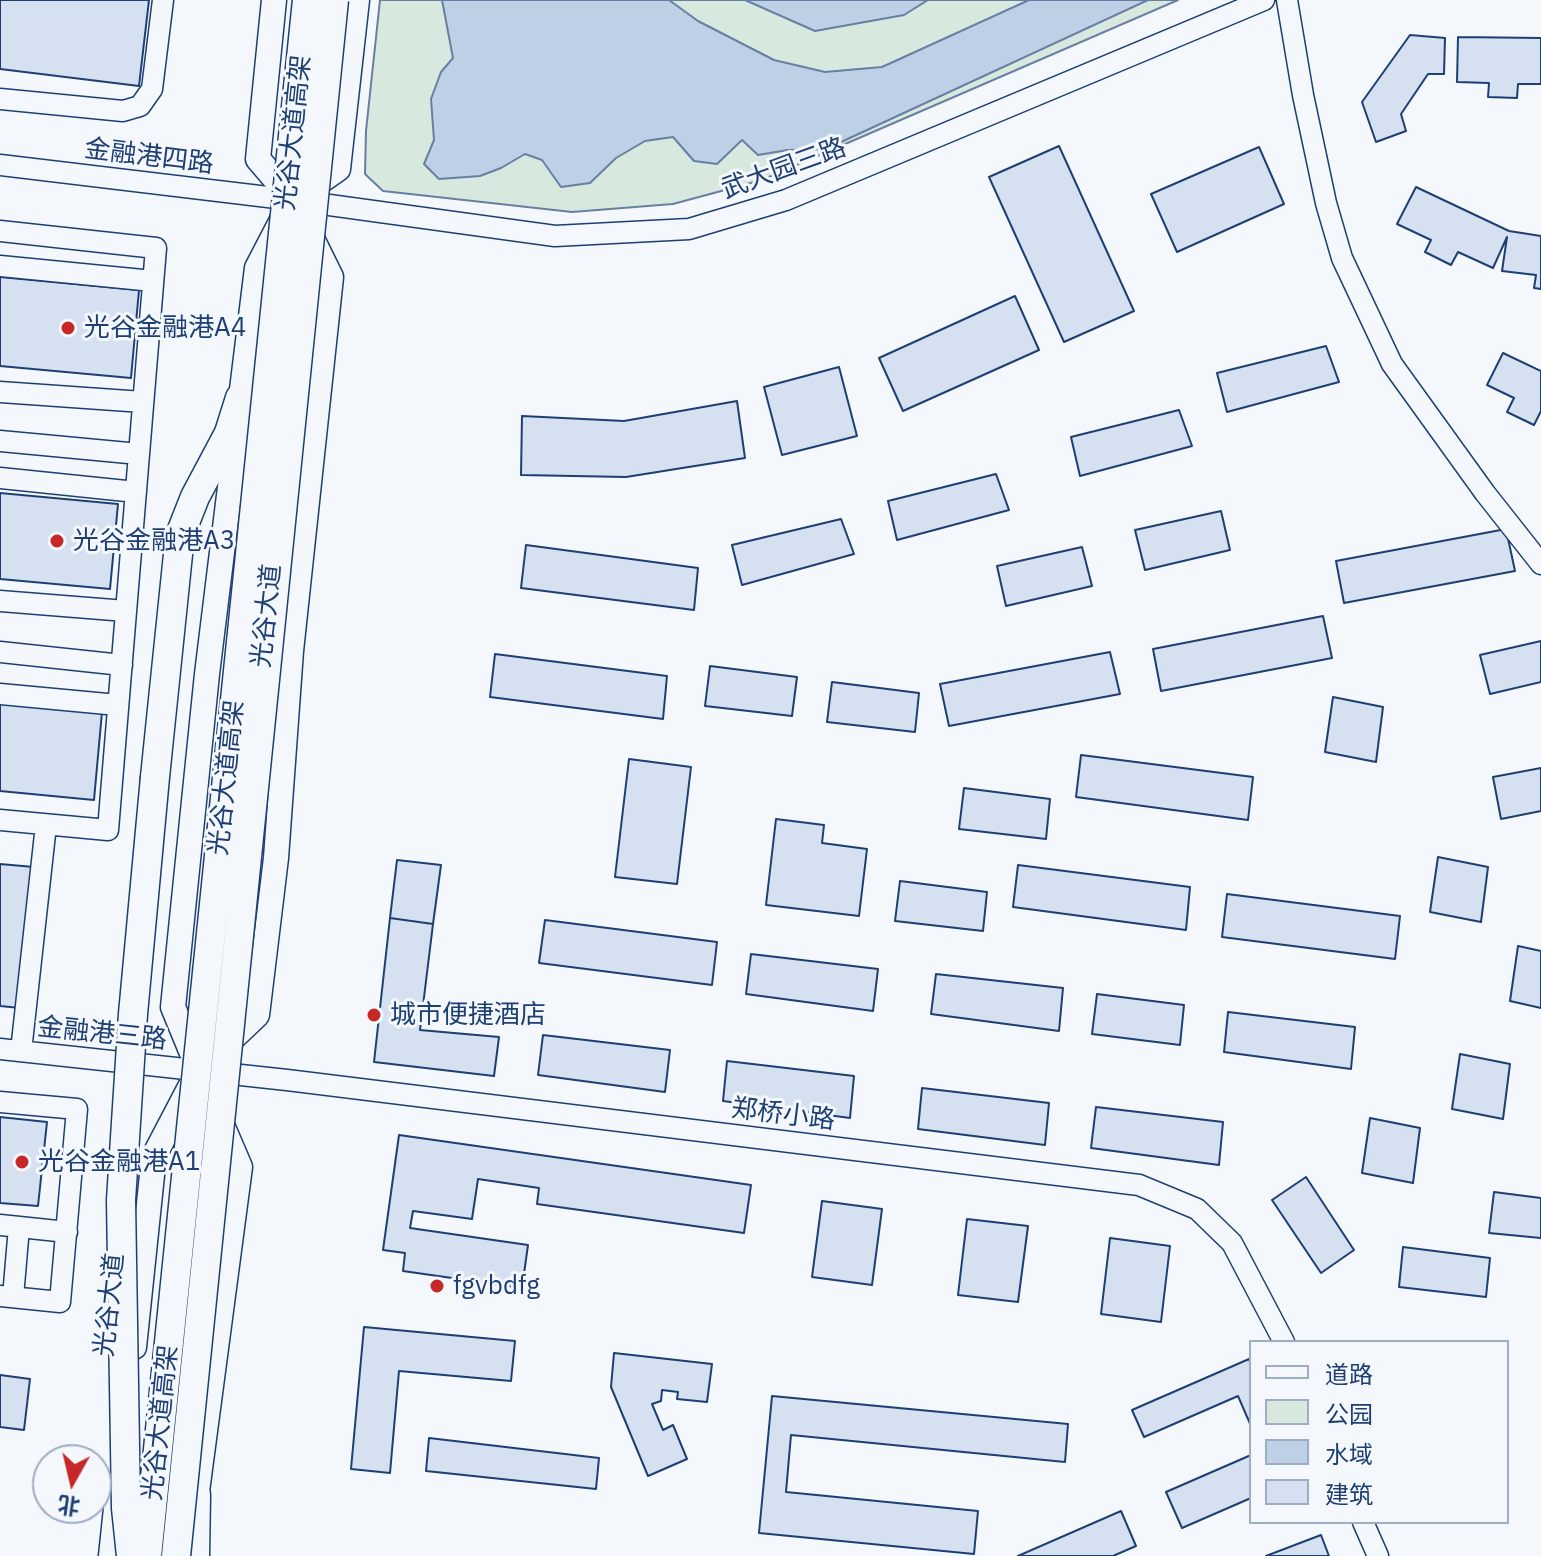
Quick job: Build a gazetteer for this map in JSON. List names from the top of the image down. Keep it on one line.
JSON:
{"streets":{"highway":["光谷大道高架"],"main road":["光谷大道"],"street":["金融港四路","武大园三路","金融港三路","郑桥小路"]},"crossings":[["金融港四路","武大园三路"],["金融港四路","光谷大道"],["武大园三路","光谷大道"],["光谷大道","金融港三路"],["光谷大道","郑桥小路"],["金融港三路","郑桥小路"]],"places":["光谷金融港A4","光谷金融港A3","城市便捷酒店","光谷金融港A1","fgvbdfg"],"legend":["道路","公园","水域","建筑"],"north":"bottom"}
